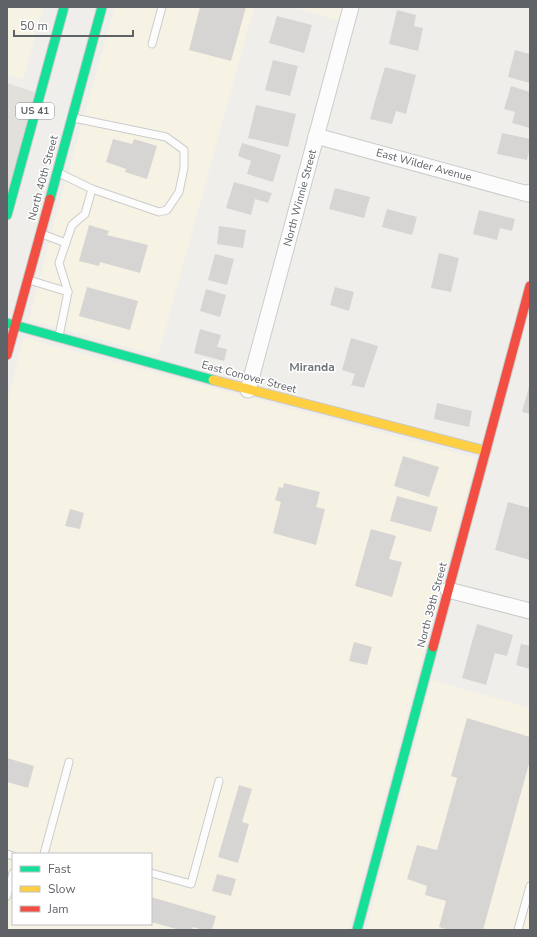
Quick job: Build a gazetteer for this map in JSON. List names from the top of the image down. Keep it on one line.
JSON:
{"streets":{"street":["US 41","East Wilder Avenue","North 40th Street","North Winnie Street","East Conover Street","North 39th Street"]},"crossings":[["East Wilder Avenue","North Winnie Street"],["North 40th Street","East Conover Street"],["North Winnie Street","East Conover Street"],["East Conover Street","North 39th Street"]],"districts":["Miranda"],"legend":["Fast","Slow","Jam"],"scale_bar":"50 m"}
